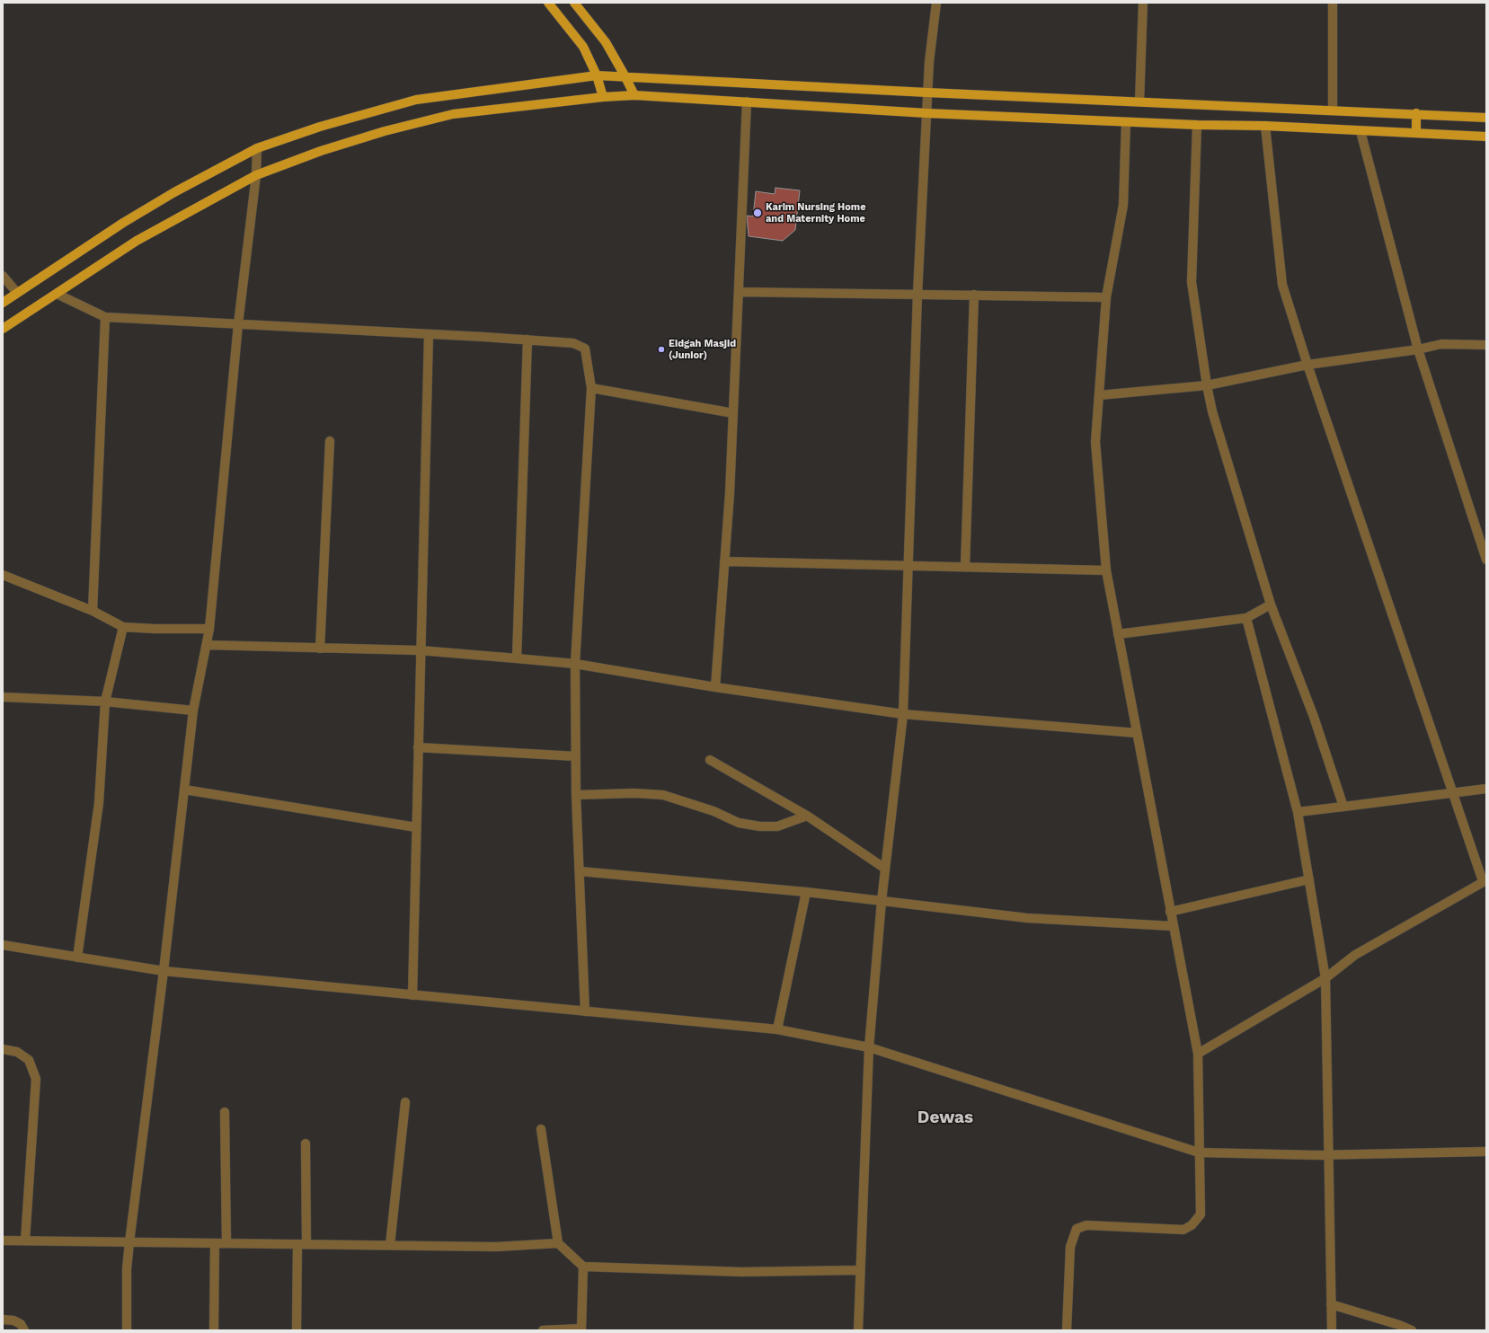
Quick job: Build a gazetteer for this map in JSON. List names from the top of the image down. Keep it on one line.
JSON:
{"districts":["Dewas"],"places":["Karim Nursing Home and Maternity Home","Eidgah Masjid (Junior)"]}
